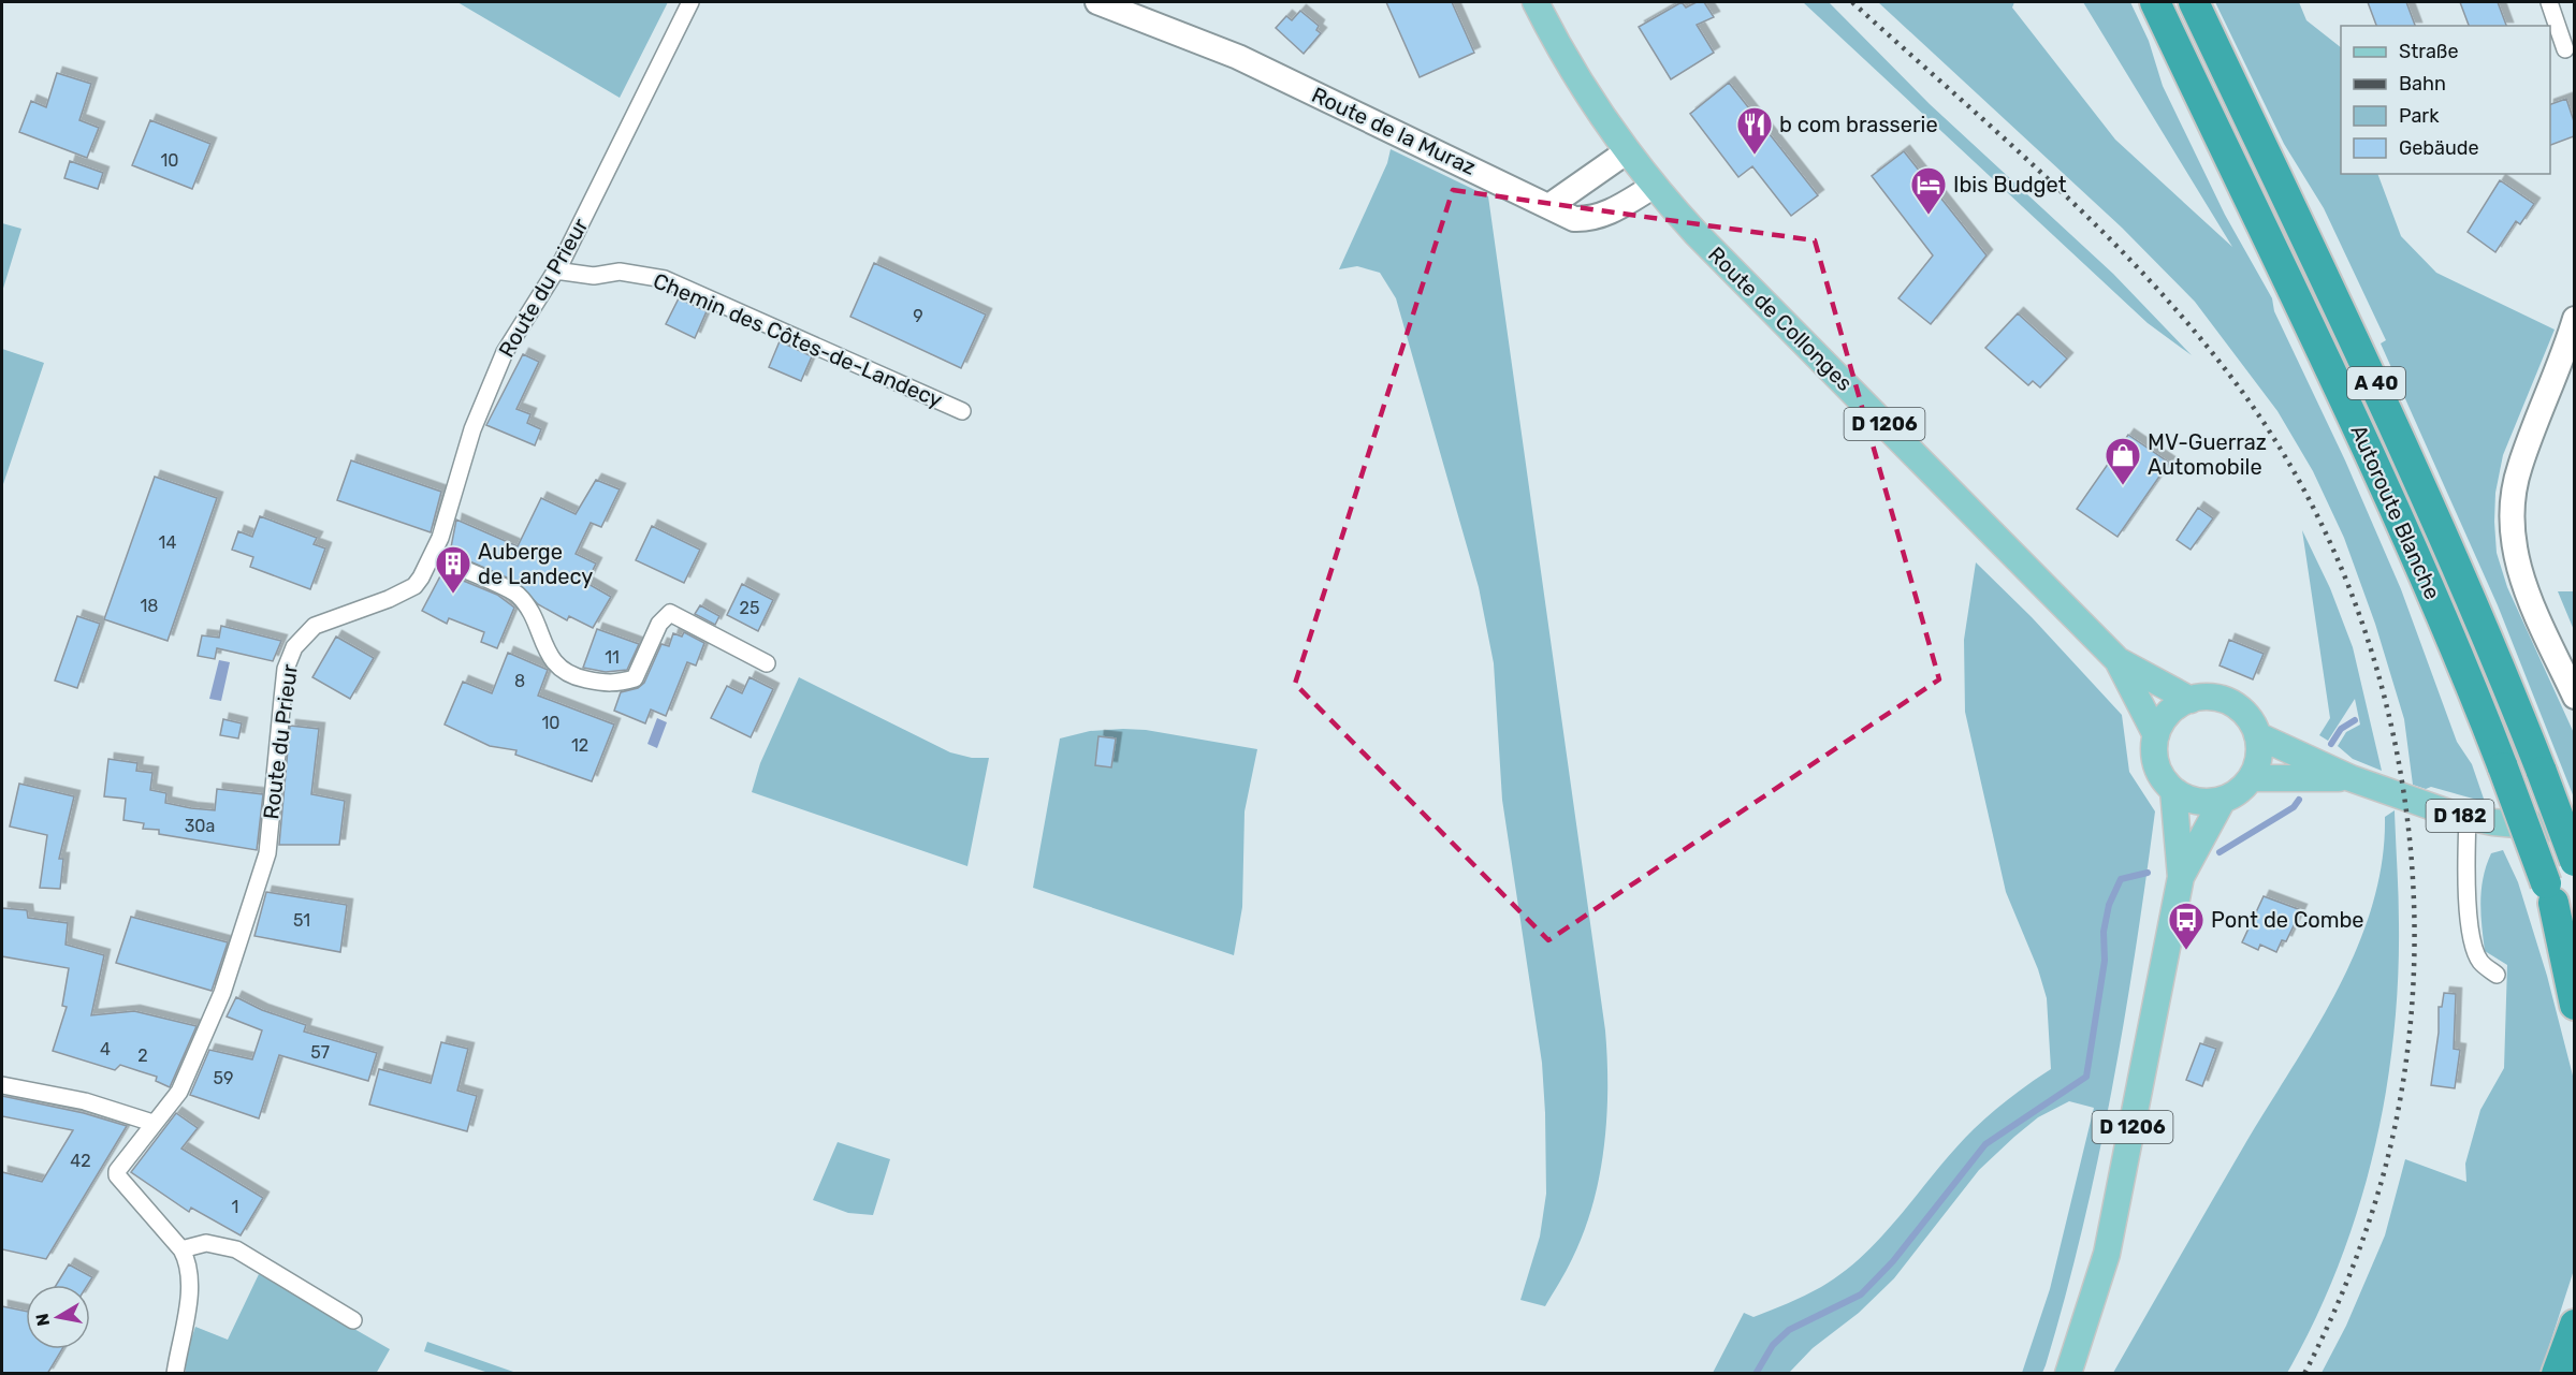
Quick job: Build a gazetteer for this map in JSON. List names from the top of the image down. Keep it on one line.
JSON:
{"streets":{"highway":["A 40","Autoroute Blanche"],"main road":["Route de Collonges","D 1206","D 182"],"street":["Route de la Muraz","Route du Prieur","Chemin des Côtes-de-Landecy"]},"crossings":[["Route de la Muraz","Route de Collonges"],["Route du Prieur","Chemin des Côtes-de-Landecy"],["Route de Collonges","D 1206"],["Route de Collonges","D 182"],["D 1206","D 182"]],"places":{"restaurant":["b com brasserie"],"hotel":["Ibis Budget"],"shop":["MV-Guerraz Automobile"],"building":["Auberge de Landecy"],"bus stop":["Pont de Combe"]},"house_numbers":["10","9","14","18","25","11","8","10","12","30a","51","4","57","2","59","42","1"],"legend":["Straße","Bahn","Park","Gebäude"],"north":"left"}
